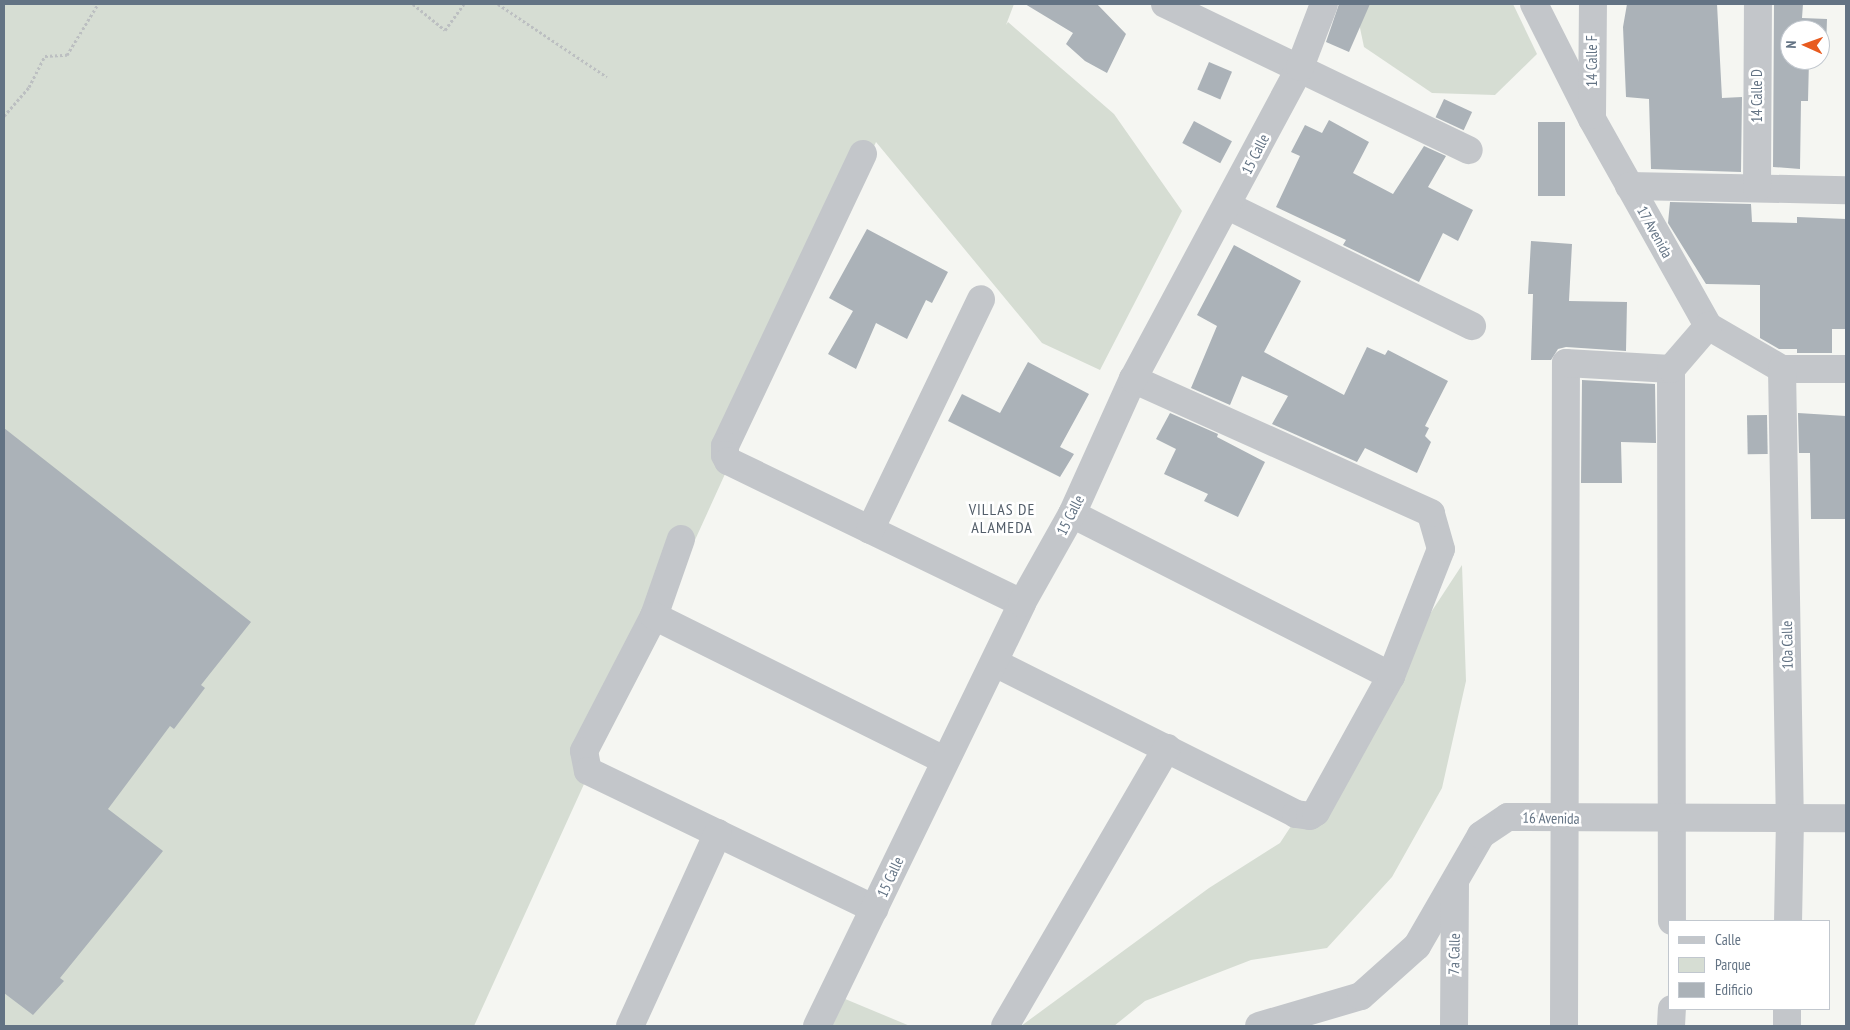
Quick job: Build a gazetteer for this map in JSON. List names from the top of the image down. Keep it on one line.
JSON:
{"streets":{"street":["14 Calle F","14 Calle D","15 Calle","17 Avenida","10a Calle","16 Avenida","7a Calle"]},"crossings":[["14 Calle F","17 Avenida"],["10a Calle","16 Avenida"],["16 Avenida","7a Calle"]],"districts":["VILLAS DE ALAMEDA"],"legend":["Calle","Parque","Edificio"],"north":"left"}
